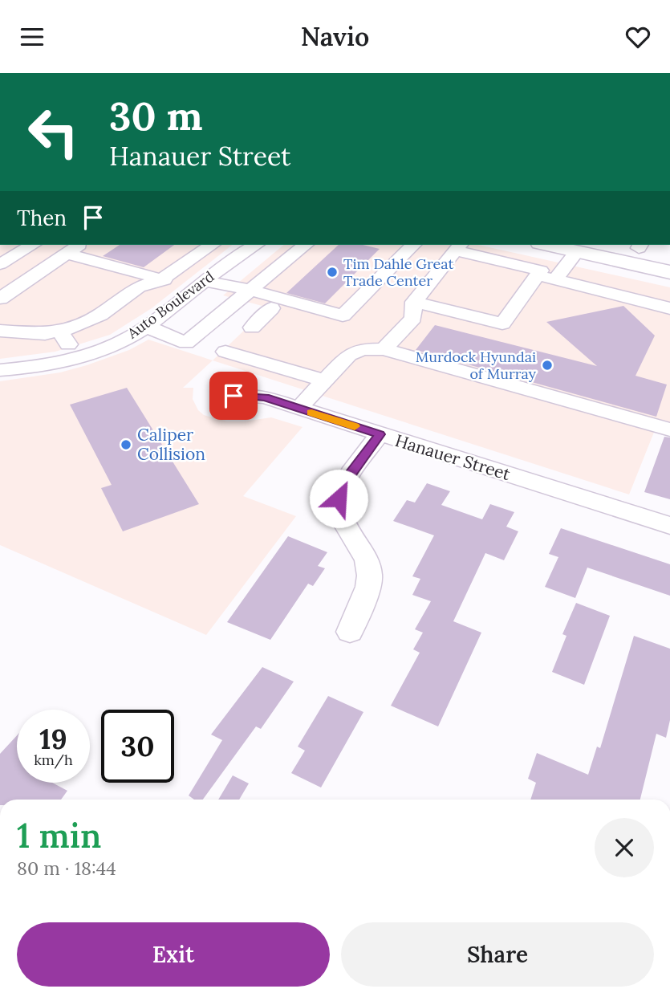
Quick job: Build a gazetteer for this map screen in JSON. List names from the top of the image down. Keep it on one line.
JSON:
{"streets":{"street":["Auto Boulevard","Hanauer Street"]},"places":["Tim Dahle Great Trade Center","Murdock Hyundai of Murray","Caliper Collision"],"page":{"header":"Navio","turn":["30 m","Hanauer Street"],"then":"Then","speed":"19 km/h","limit":"30","heading":["1 min","80 m · 18:44"],"buttons":["Exit","Share"]}}
